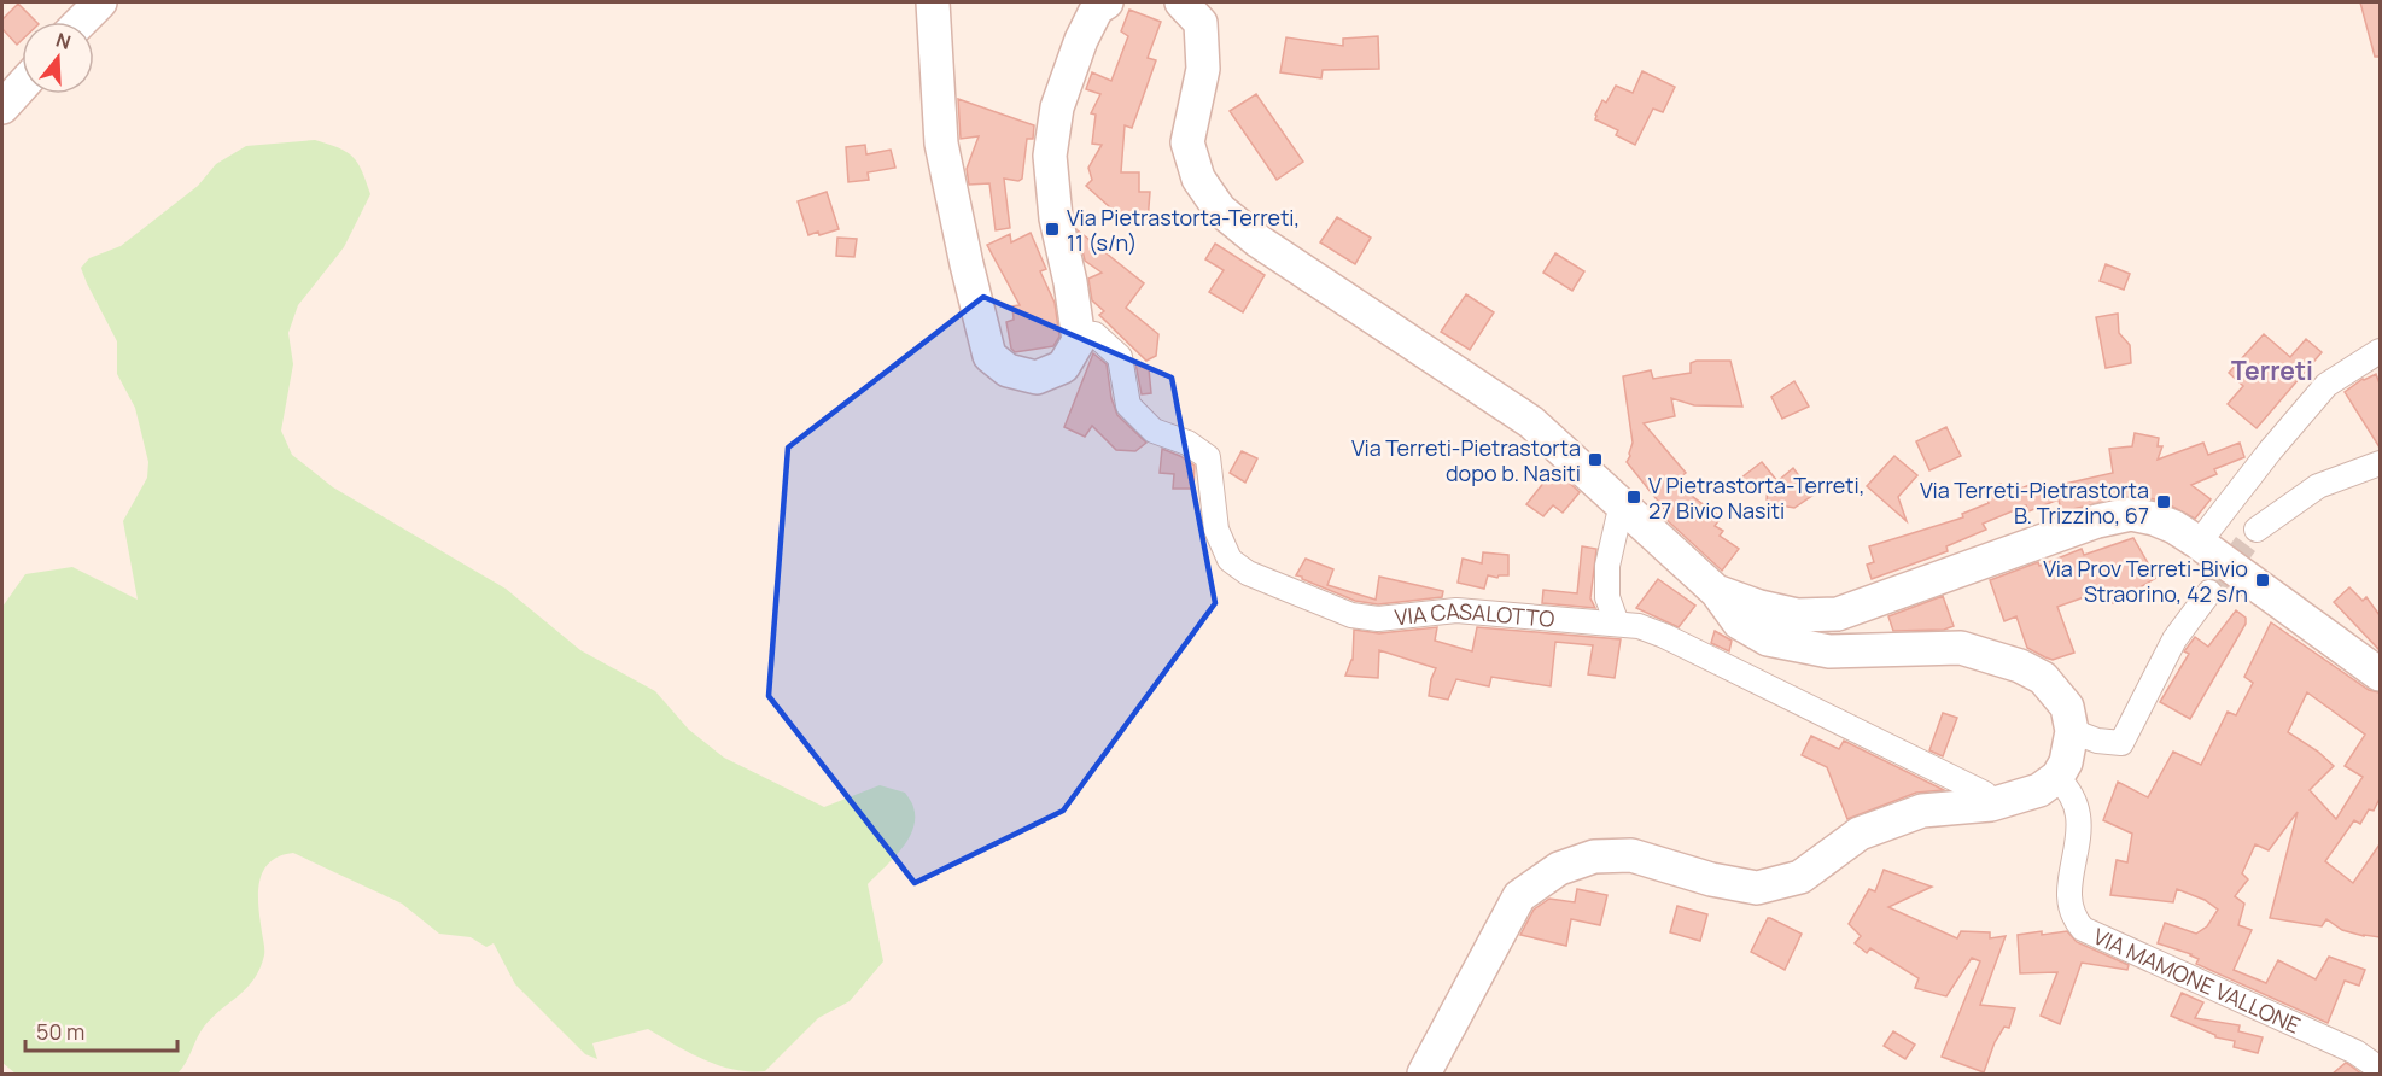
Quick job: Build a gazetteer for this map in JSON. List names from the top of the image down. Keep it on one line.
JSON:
{"streets":{"street":["VIA CASALOTTO","VIA MAMONE VALLONE"]},"districts":["Terreti"],"places":{"transit":["Via Pietrastorta-Terreti, 11 (s/n)","Via Terreti-Pietrastorta dopo b. Nasiti","V Pietrastorta-Terreti, 27 Bivio Nasiti","Via Terreti-Pietrastorta B. Trizzino, 67","Via Prov Terreti-Bivio Straorino, 42 s/n"]},"scale_bar":"50 m","north":"top"}
